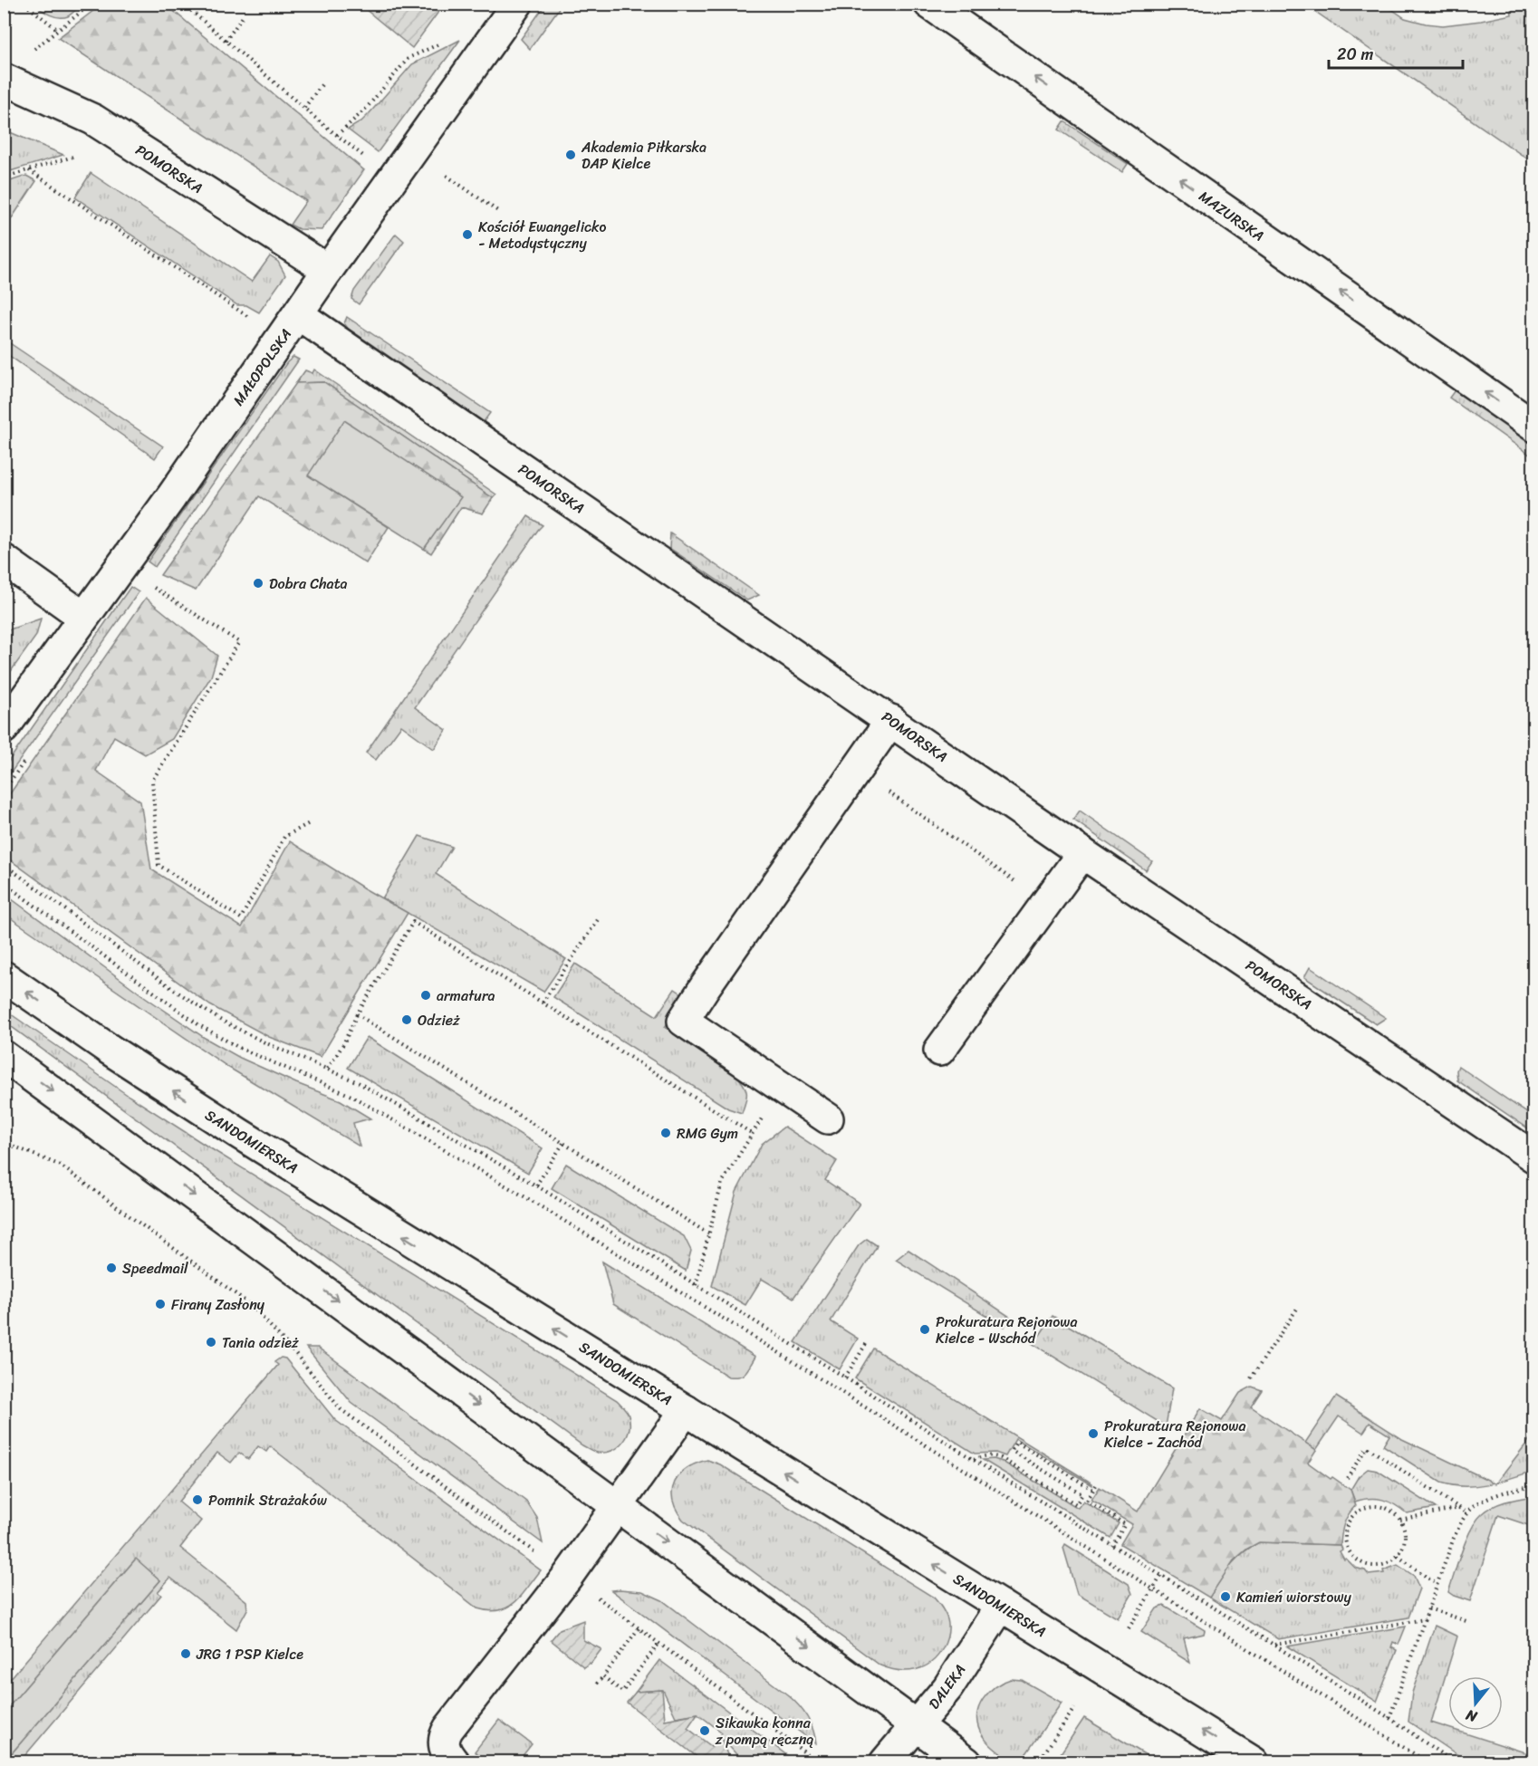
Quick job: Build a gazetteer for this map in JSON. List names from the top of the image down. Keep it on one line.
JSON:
{"streets":{"street":["POMORSKA","MAZURSKA","MAŁOPOLSKA","SANDOMIERSKA","DALEKA"]},"crossings":[["POMORSKA","MAŁOPOLSKA"],["SANDOMIERSKA","DALEKA"]],"one_way":["MAZURSKA"],"places":["Akademia Piłkarska DAP Kielce","Kościół Ewangelicko - Metodystyczny","Dobra Chata","armatura","Odzież","RMG Gym","Speedmail","Firany Zasłony","Prokuratura Rejonowa Kielce - Wschód","Tania odzież","Prokuratura Rejonowa Kielce - Zachód","Pomnik Strażaków","Kamień wiorstowy","JRG 1 PSP Kielce","Sikawka konna z pompą ręczną"],"scale_bar":"20 m","north":"bottom"}
